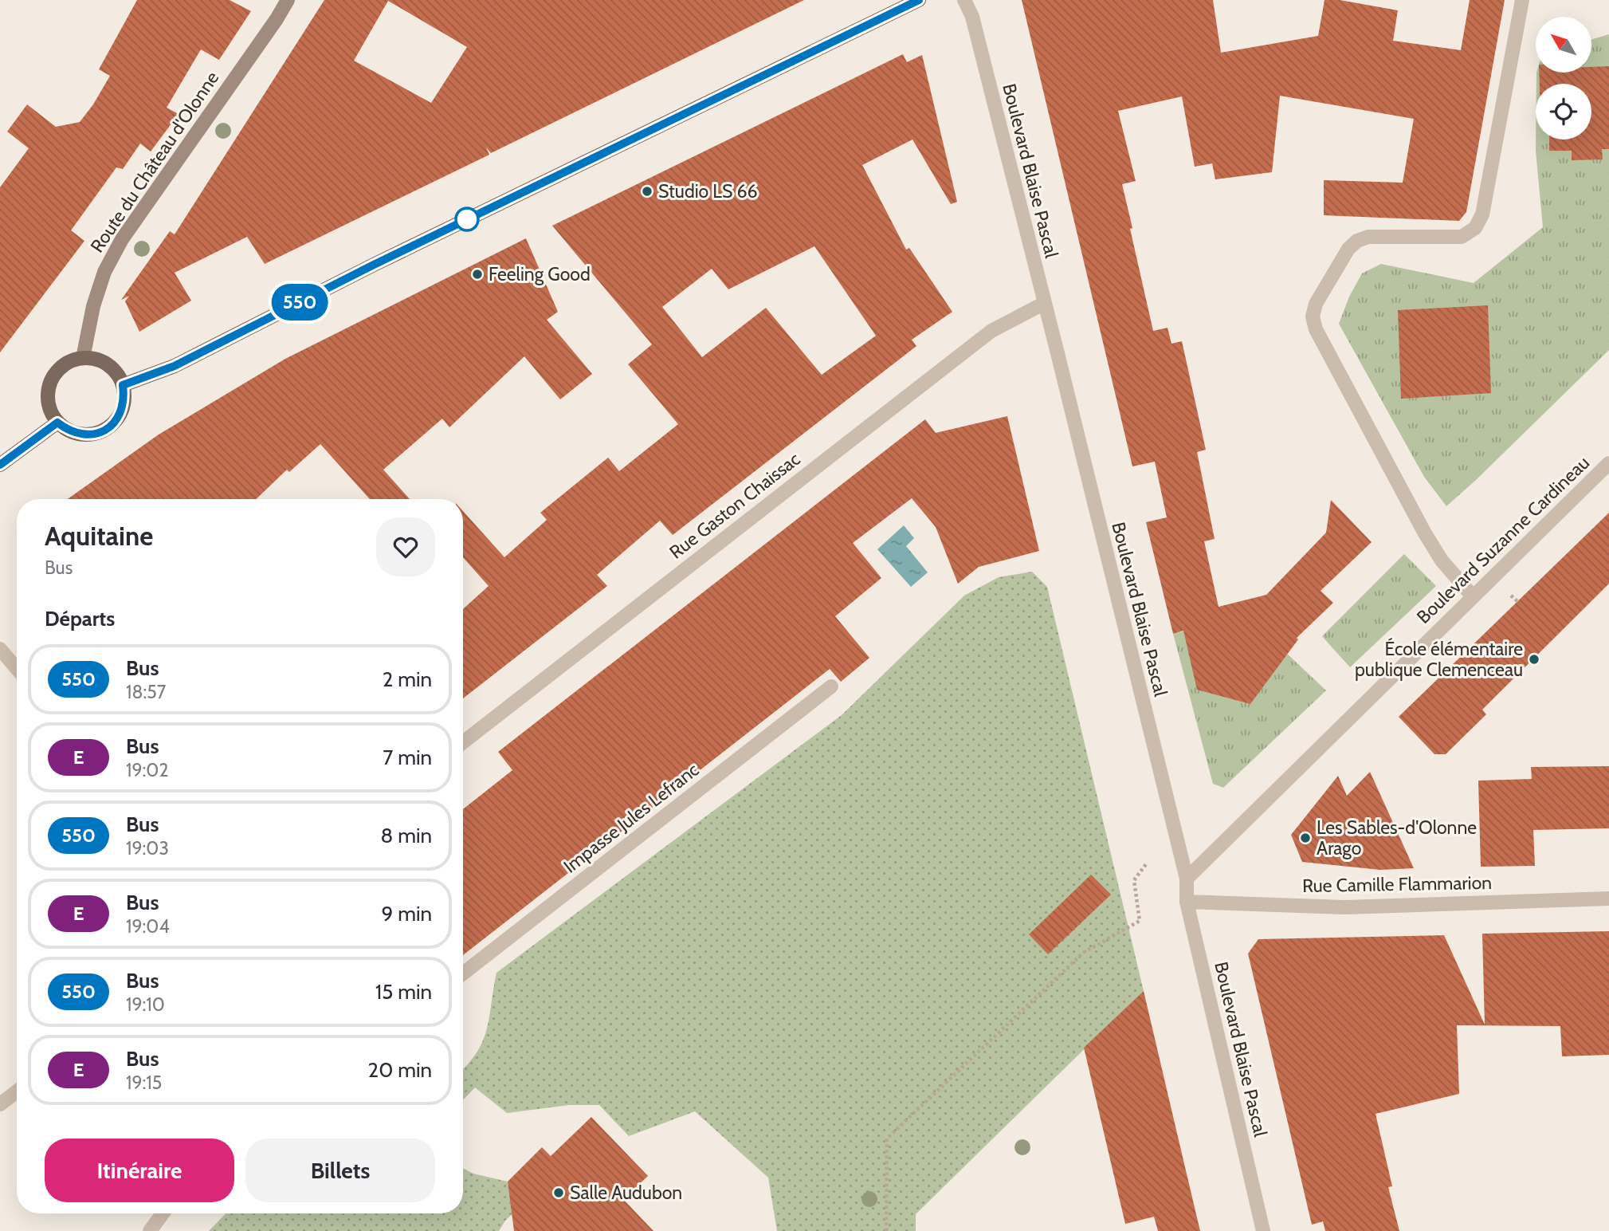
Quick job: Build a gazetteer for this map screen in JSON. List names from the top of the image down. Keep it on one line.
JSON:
{"streets":{"main road":["Route du Château d'Olonne"],"street":["Boulevard Blaise Pascal","Rue Gaston Chaissac","Boulevard Suzanne Cardineau","Impasse Jules Lefranc","Rue Camille Flammarion"]},"crossings":[["Boulevard Blaise Pascal","Rue Gaston Chaissac"],["Boulevard Blaise Pascal","Boulevard Suzanne Cardineau"],["Boulevard Blaise Pascal","Rue Camille Flammarion"]],"places":["Studio LS 66","Feeling Good","École élémentaire publique Clemenceau","Les Sables-d'Olonne Arago","Salle Audubon"],"lines":["bus line 550"],"north":"top left","page":{"on_map":"550","heading":[["Aquitaine","Bus"],"Départs"],"list":[{"mark":"550","name":"Bus","note":"18:57","value":"2 min"},{"mark":"E","name":"Bus","note":"19:02","value":"7 min"},{"mark":"550","name":"Bus","note":"19:03","value":"8 min"},{"mark":"E","name":"Bus","note":"19:04","value":"9 min"},{"mark":"550","name":"Bus","note":"19:10","value":"15 min"},{"mark":"E","name":"Bus","note":"19:15","value":"20 min"}],"buttons":["Itinéraire","Billets"]}}
